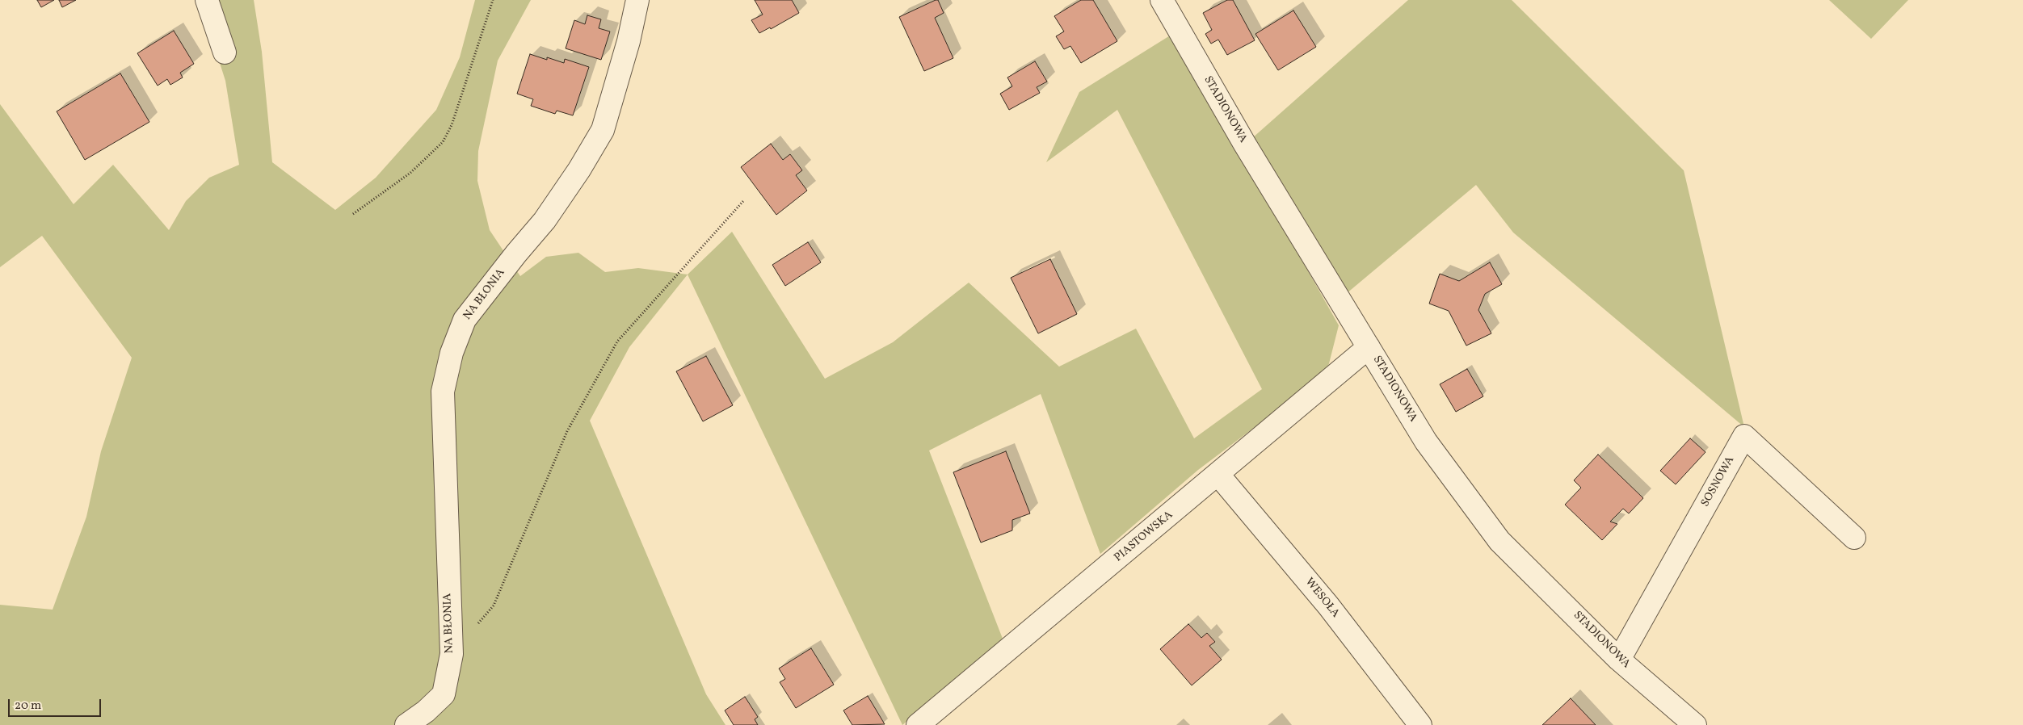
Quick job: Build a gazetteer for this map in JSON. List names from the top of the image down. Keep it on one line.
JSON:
{"streets":{"street":["STADIONOWA","NA BŁONIA","SOSNOWA","PIASTOWSKA","WESOŁA"]},"crossings":[["STADIONOWA","SOSNOWA"],["STADIONOWA","PIASTOWSKA"],["PIASTOWSKA","WESOŁA"]],"scale_bar":"20 m"}
